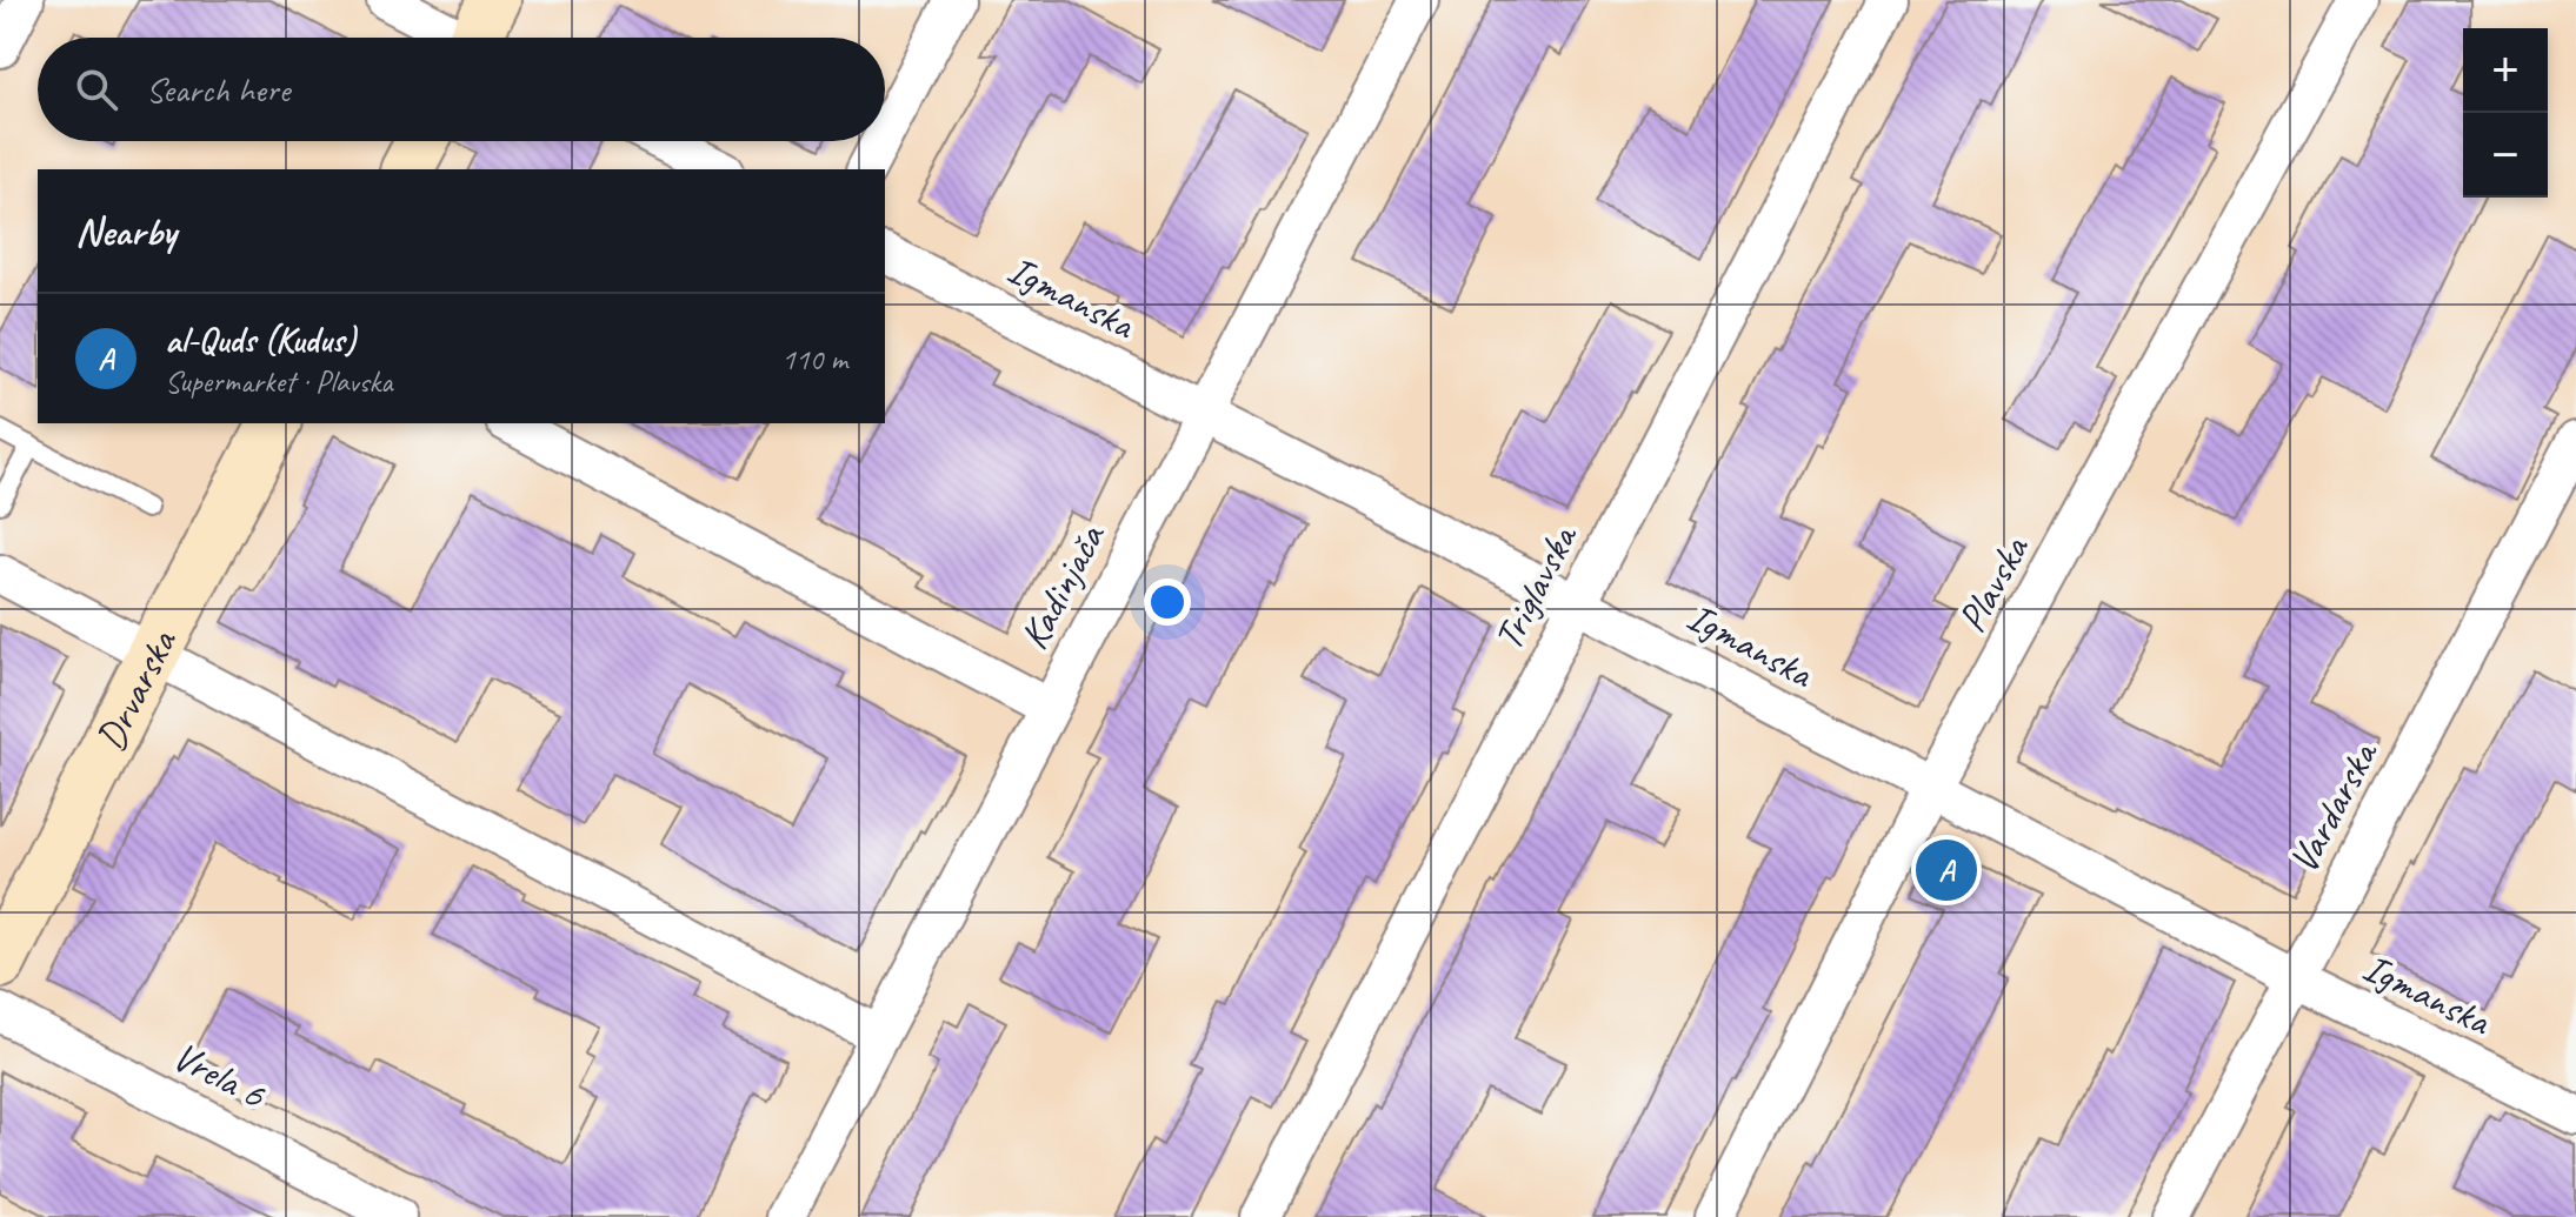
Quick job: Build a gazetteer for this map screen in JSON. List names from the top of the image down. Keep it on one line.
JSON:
{"streets":{"main road":["Drvarska"],"street":["Igmanska","Plavska","Kadinjača","Triglavska","Vardarska","Vrela 6"]},"crossings":[["Igmanska","Plavska"],["Igmanska","Kadinjača"],["Igmanska","Triglavska"],["Igmanska","Vardarska"]],"page":{"map_buttons":["+","−"],"search":"Search here","heading":"Nearby","list":[{"mark":"A","name":"al-Quds (Kudus)","note":"Supermarket · Plavska","value":"110 m"}],"pins":"A"}}
